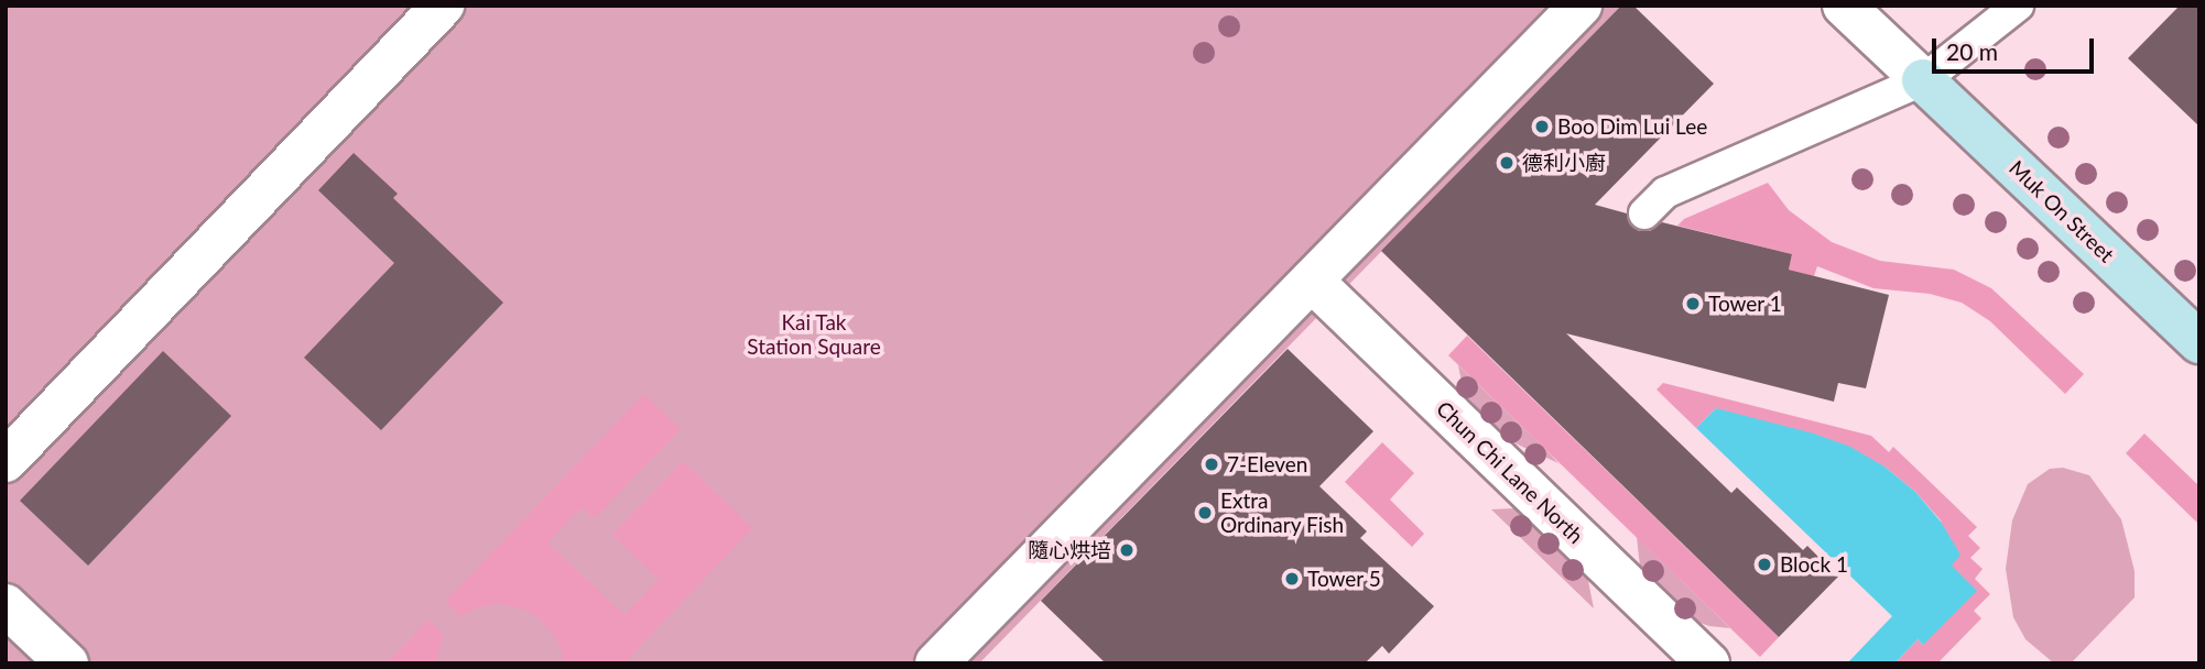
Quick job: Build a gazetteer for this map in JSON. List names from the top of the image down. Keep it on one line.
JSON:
{"streets":{"street":["Muk On Street","Chun Chi Lane North"]},"parks":["Kai Tak Station Square"],"places":["Boo Dim Lui Lee","德利小廚","Tower 1","7-Eleven","Extra Ordinary Fish","隨心烘培","Block 1","Tower 5"],"scale_bar":"20 m"}
